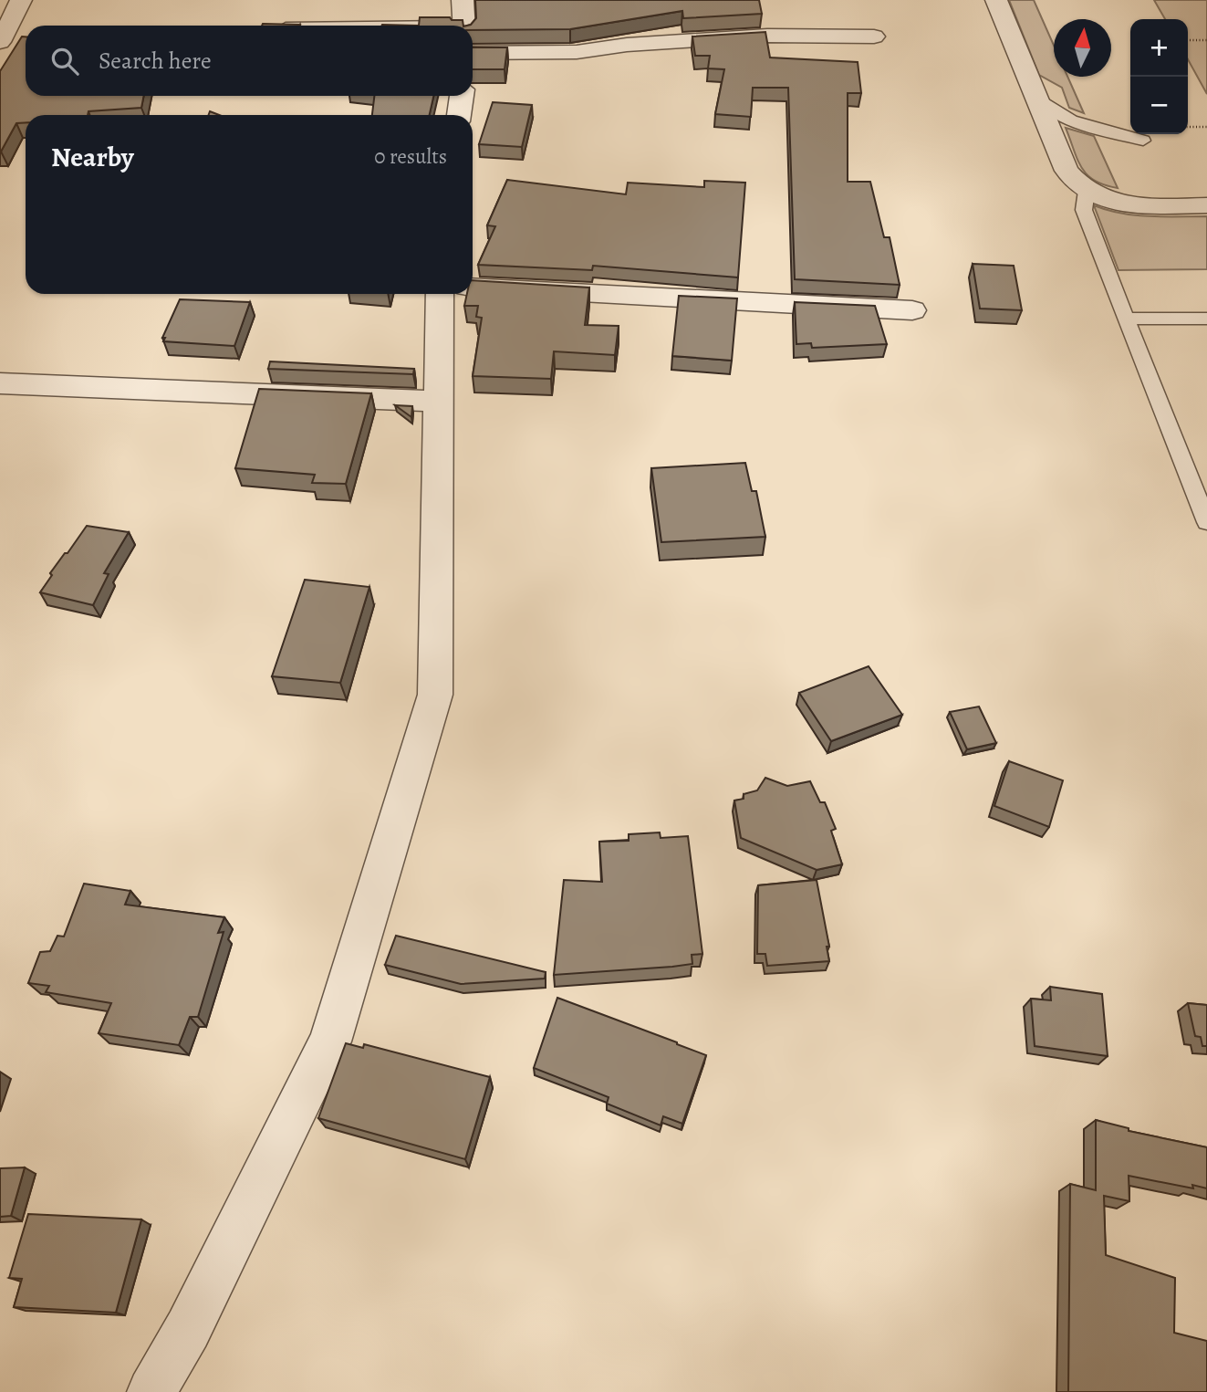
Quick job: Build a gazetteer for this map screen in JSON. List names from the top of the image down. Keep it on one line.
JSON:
{"north":"top","page":{"map_buttons":["+","−"],"search":"Search here","heading":["Nearby","0 results"]}}
